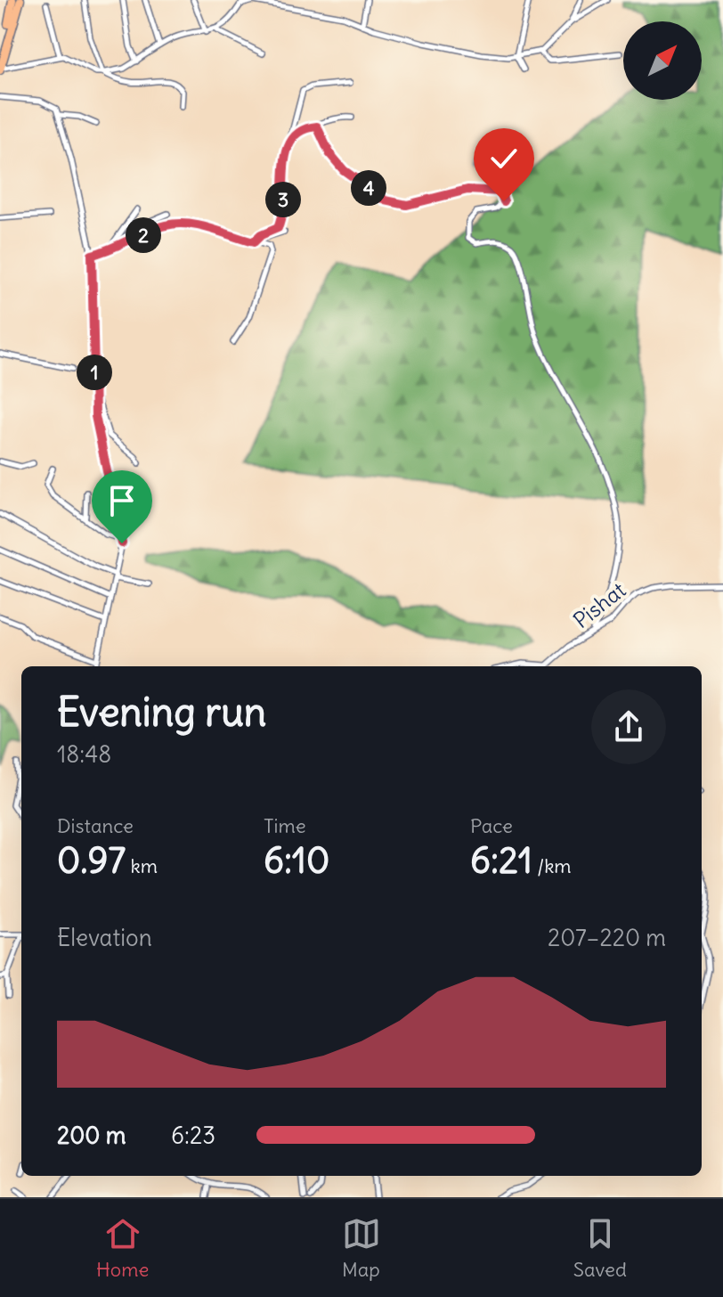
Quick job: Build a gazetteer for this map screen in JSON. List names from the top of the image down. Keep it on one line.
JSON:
{"streets":{"street":["Pishat"]},"north":"top right","page":{"pins":["4","3","2","1"],"heading":["Evening run","18:48"],"stats":[["Distance","0.97 km"],["Time","6:10"],["Pace","6:21 /km"]],"chart":["Elevation","207–220 m"],"list":[{"name":"200 m","note":"6:23"}],"tabs":["Home","Map","Saved"]}}
